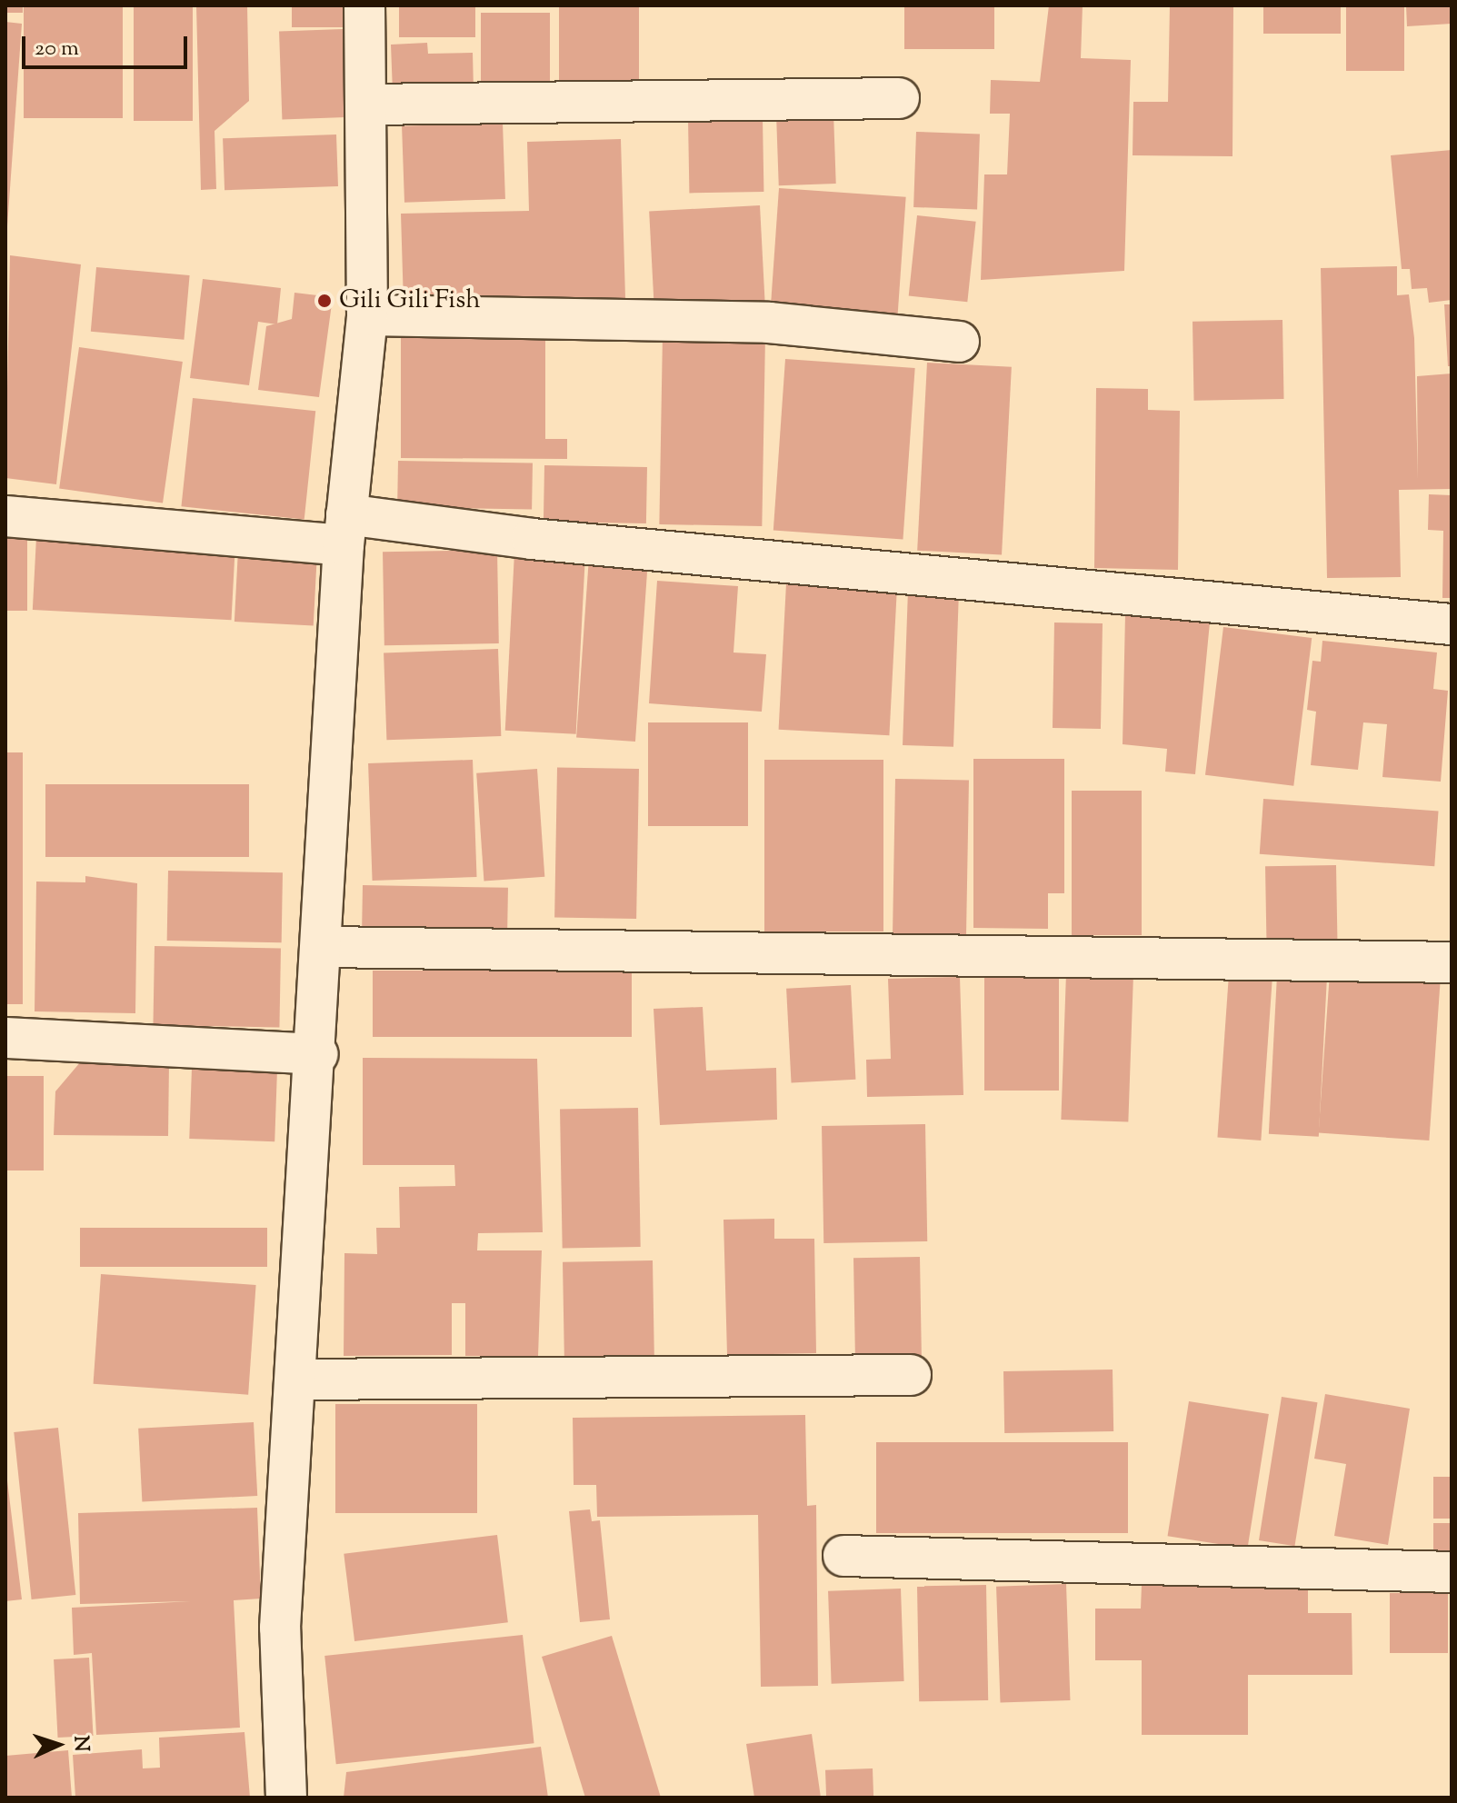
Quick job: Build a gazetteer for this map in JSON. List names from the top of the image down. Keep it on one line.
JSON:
{"places":["Gili Gili Fish"],"scale_bar":"20 m","north":"right"}
